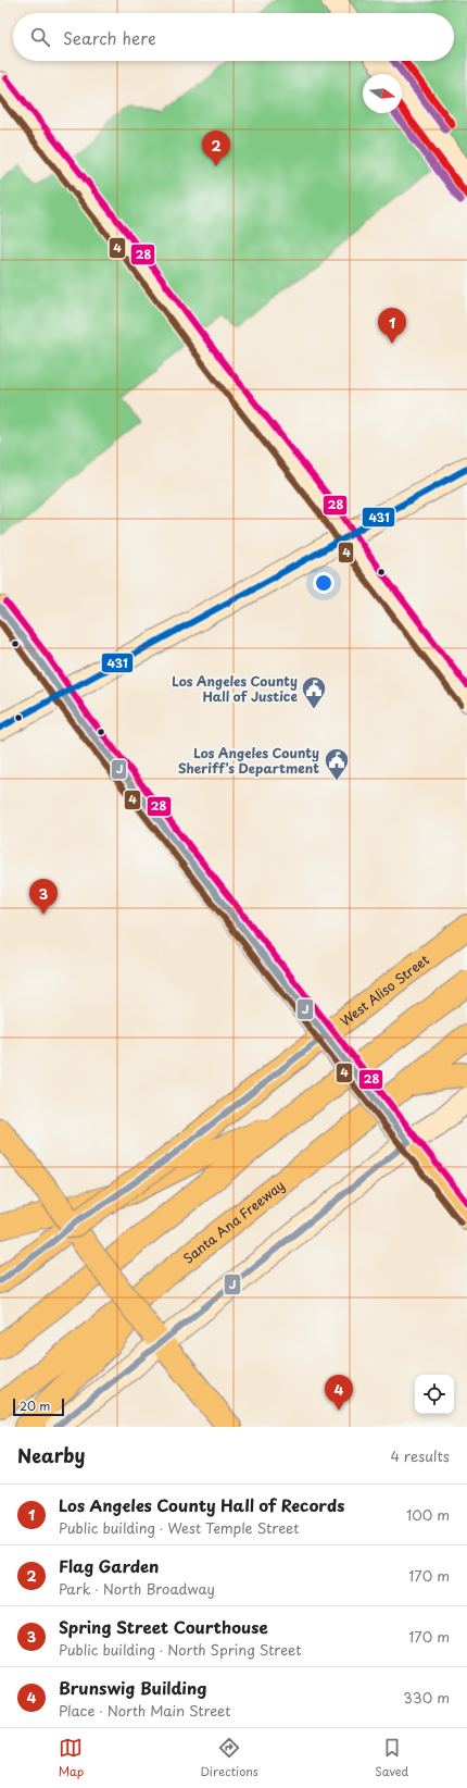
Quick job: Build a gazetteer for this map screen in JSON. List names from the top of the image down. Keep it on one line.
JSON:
{"streets":{"main road":["West Aliso Street","Santa Ana Freeway"]},"places":{"public building":["Los Angeles County Hall of Justice","Los Angeles County Sheriff's Department"]},"lines":["transit line 28","transit line 4","transit line 431","transit line J"],"scale_bar":"20 m","north":"right","page":{"search":"Search here","pins":["2","1","3","4"],"scale":"20 m","heading":["Nearby","4 results"],"list":[{"mark":"1","name":"Los Angeles County Hall of Records","note":"Public building · West Temple Street","value":"100 m"},{"mark":"2","name":"Flag Garden","note":"Park · North Broadway","value":"170 m"},{"mark":"3","name":"Spring Street Courthouse","note":"Public building · North Spring Street","value":"170 m"},{"mark":"4","name":"Brunswig Building","note":"Place · North Main Street","value":"330 m"}],"nav":["Map","Directions","Saved"]}}
